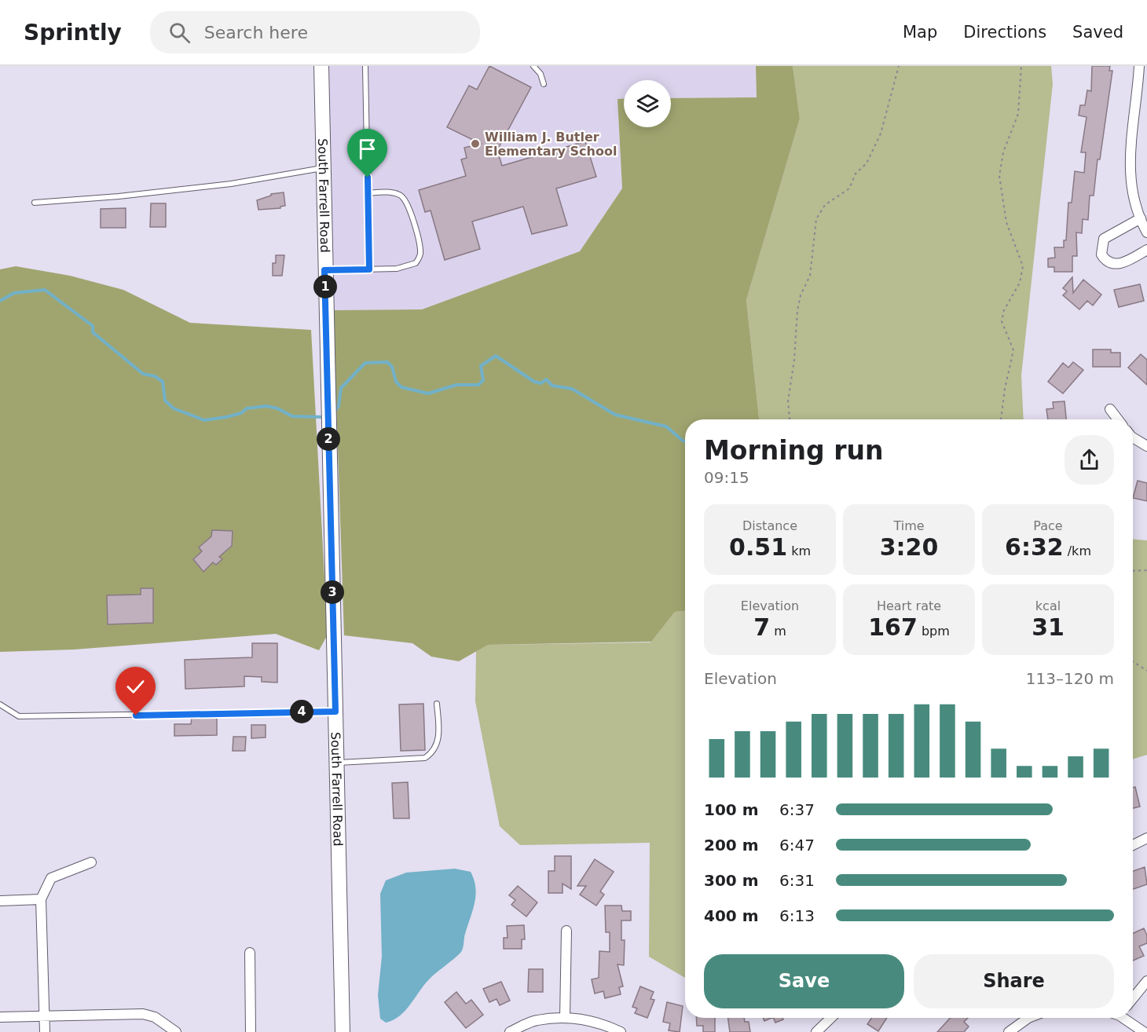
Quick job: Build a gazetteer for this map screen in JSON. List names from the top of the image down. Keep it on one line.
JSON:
{"streets":{"street":["South Farrell Road"]},"places":["William J. Butler Elementary School"],"page":{"header":"Sprintly","search":"Search here","nav":["Map","Directions","Saved"],"pins":["1","2","3","4"],"heading":["Morning run","09:15"],"stats":[["Distance","0.51 km"],["Time","3:20"],["Pace","6:32 /km"],["Elevation","7 m"],["Heart rate","167 bpm"],["kcal","31"]],"chart":["Elevation","113–120 m"],"list":[{"name":"100 m","note":"6:37"},{"name":"200 m","note":"6:47"},{"name":"300 m","note":"6:31"},{"name":"400 m","note":"6:13"}],"buttons":["Save","Share"]}}
